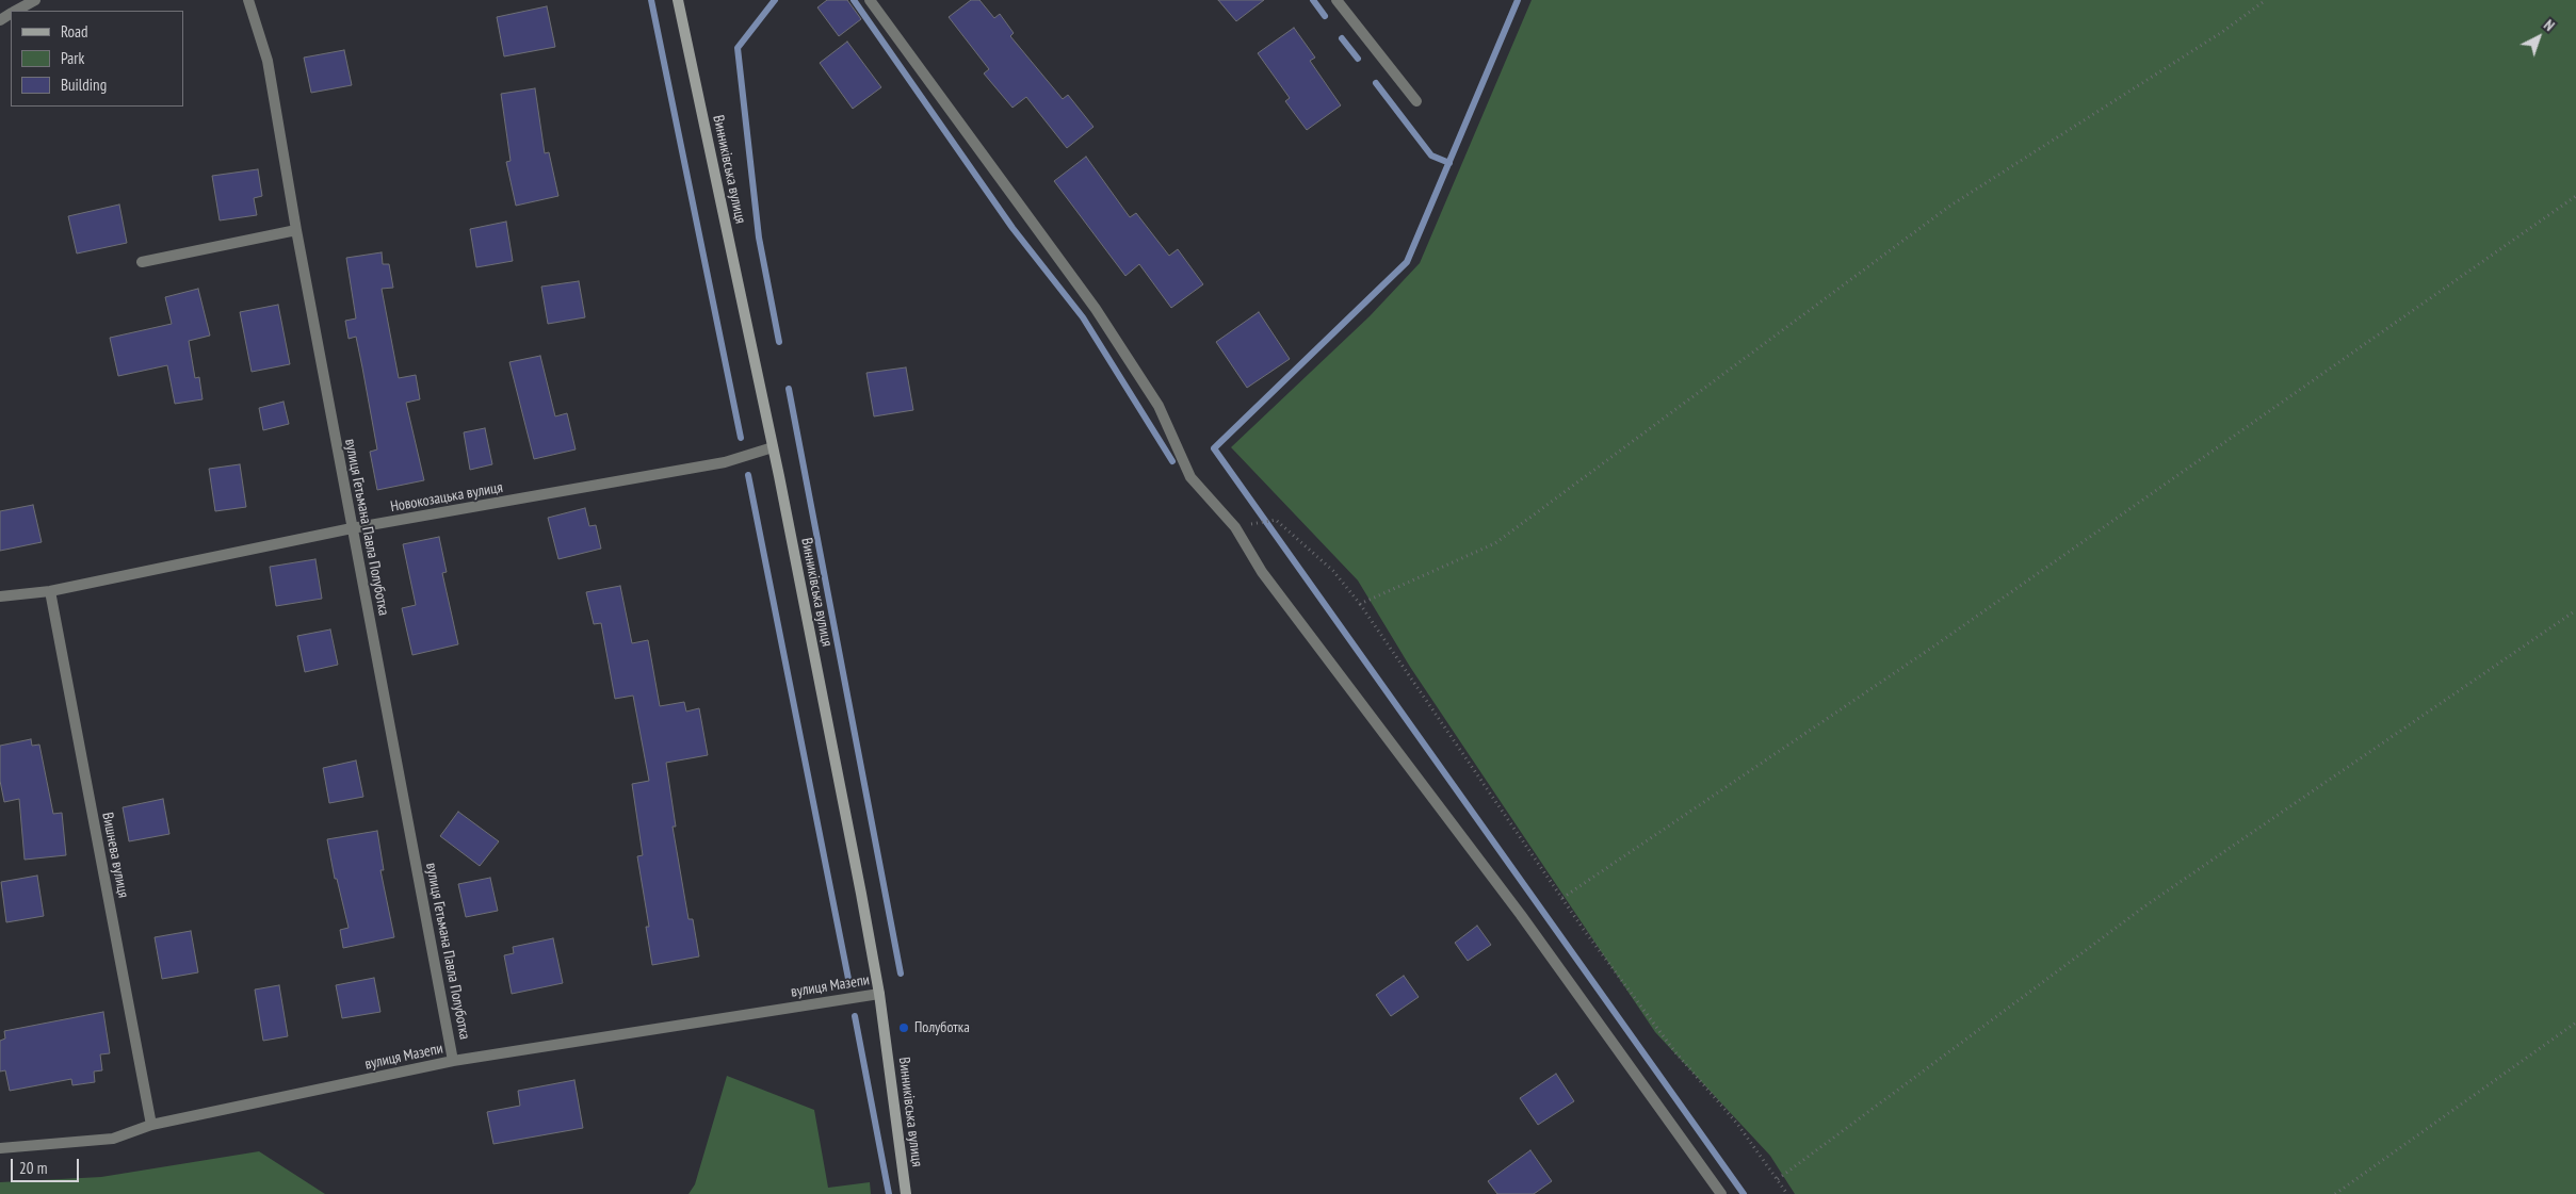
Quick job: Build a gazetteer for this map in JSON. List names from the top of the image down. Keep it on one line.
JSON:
{"streets":{"main road":["Винниківська вулиця"],"street":["Новокозацька вулиця","вулиця Гетьмана Павла Полуботка","Вишнева вулиця","вулиця Мазепи"]},"crossings":[["Винниківська вулиця","Новокозацька вулиця"],["Винниківська вулиця","вулиця Мазепи"],["Новокозацька вулиця","вулиця Гетьмана Павла Полуботка"],["Новокозацька вулиця","Вишнева вулиця"],["вулиця Гетьмана Павла Полуботка","вулиця Мазепи"],["Вишнева вулиця","вулиця Мазепи"]],"places":["Полуботка"],"legend":["Road","Park","Building"],"scale_bar":"20 m","north":"top right"}
